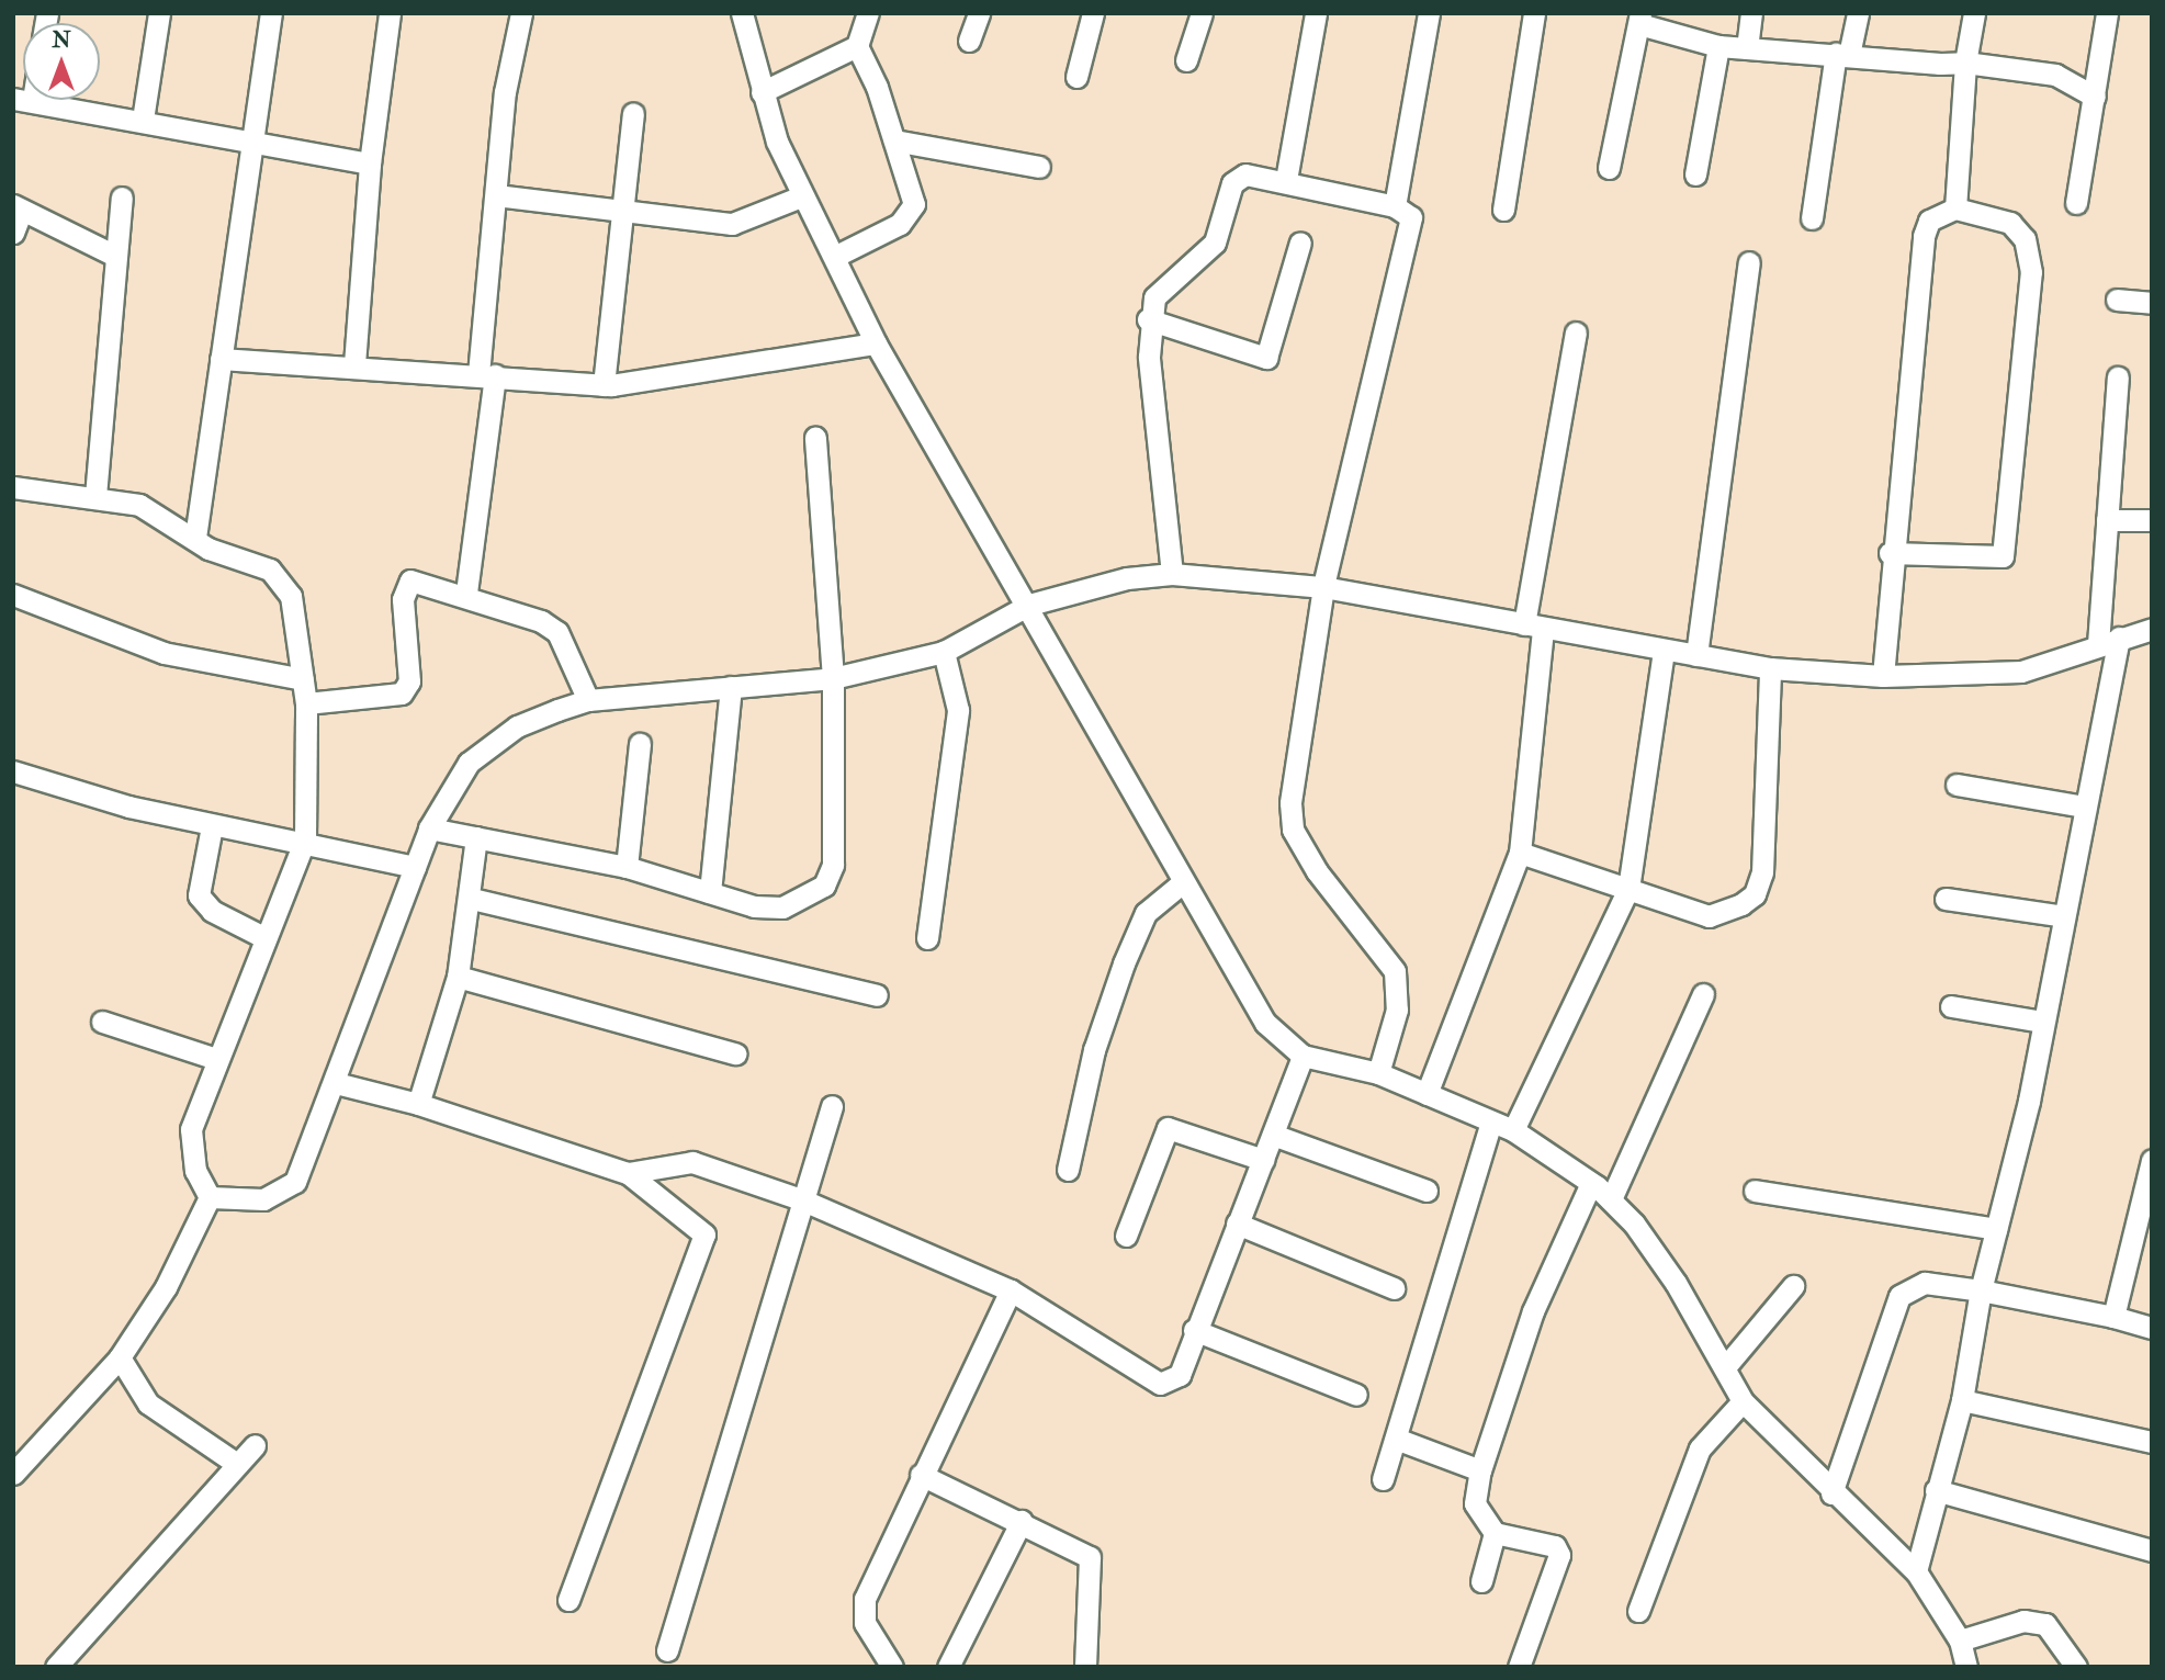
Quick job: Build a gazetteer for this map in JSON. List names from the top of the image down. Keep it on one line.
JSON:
{"north":"top"}
